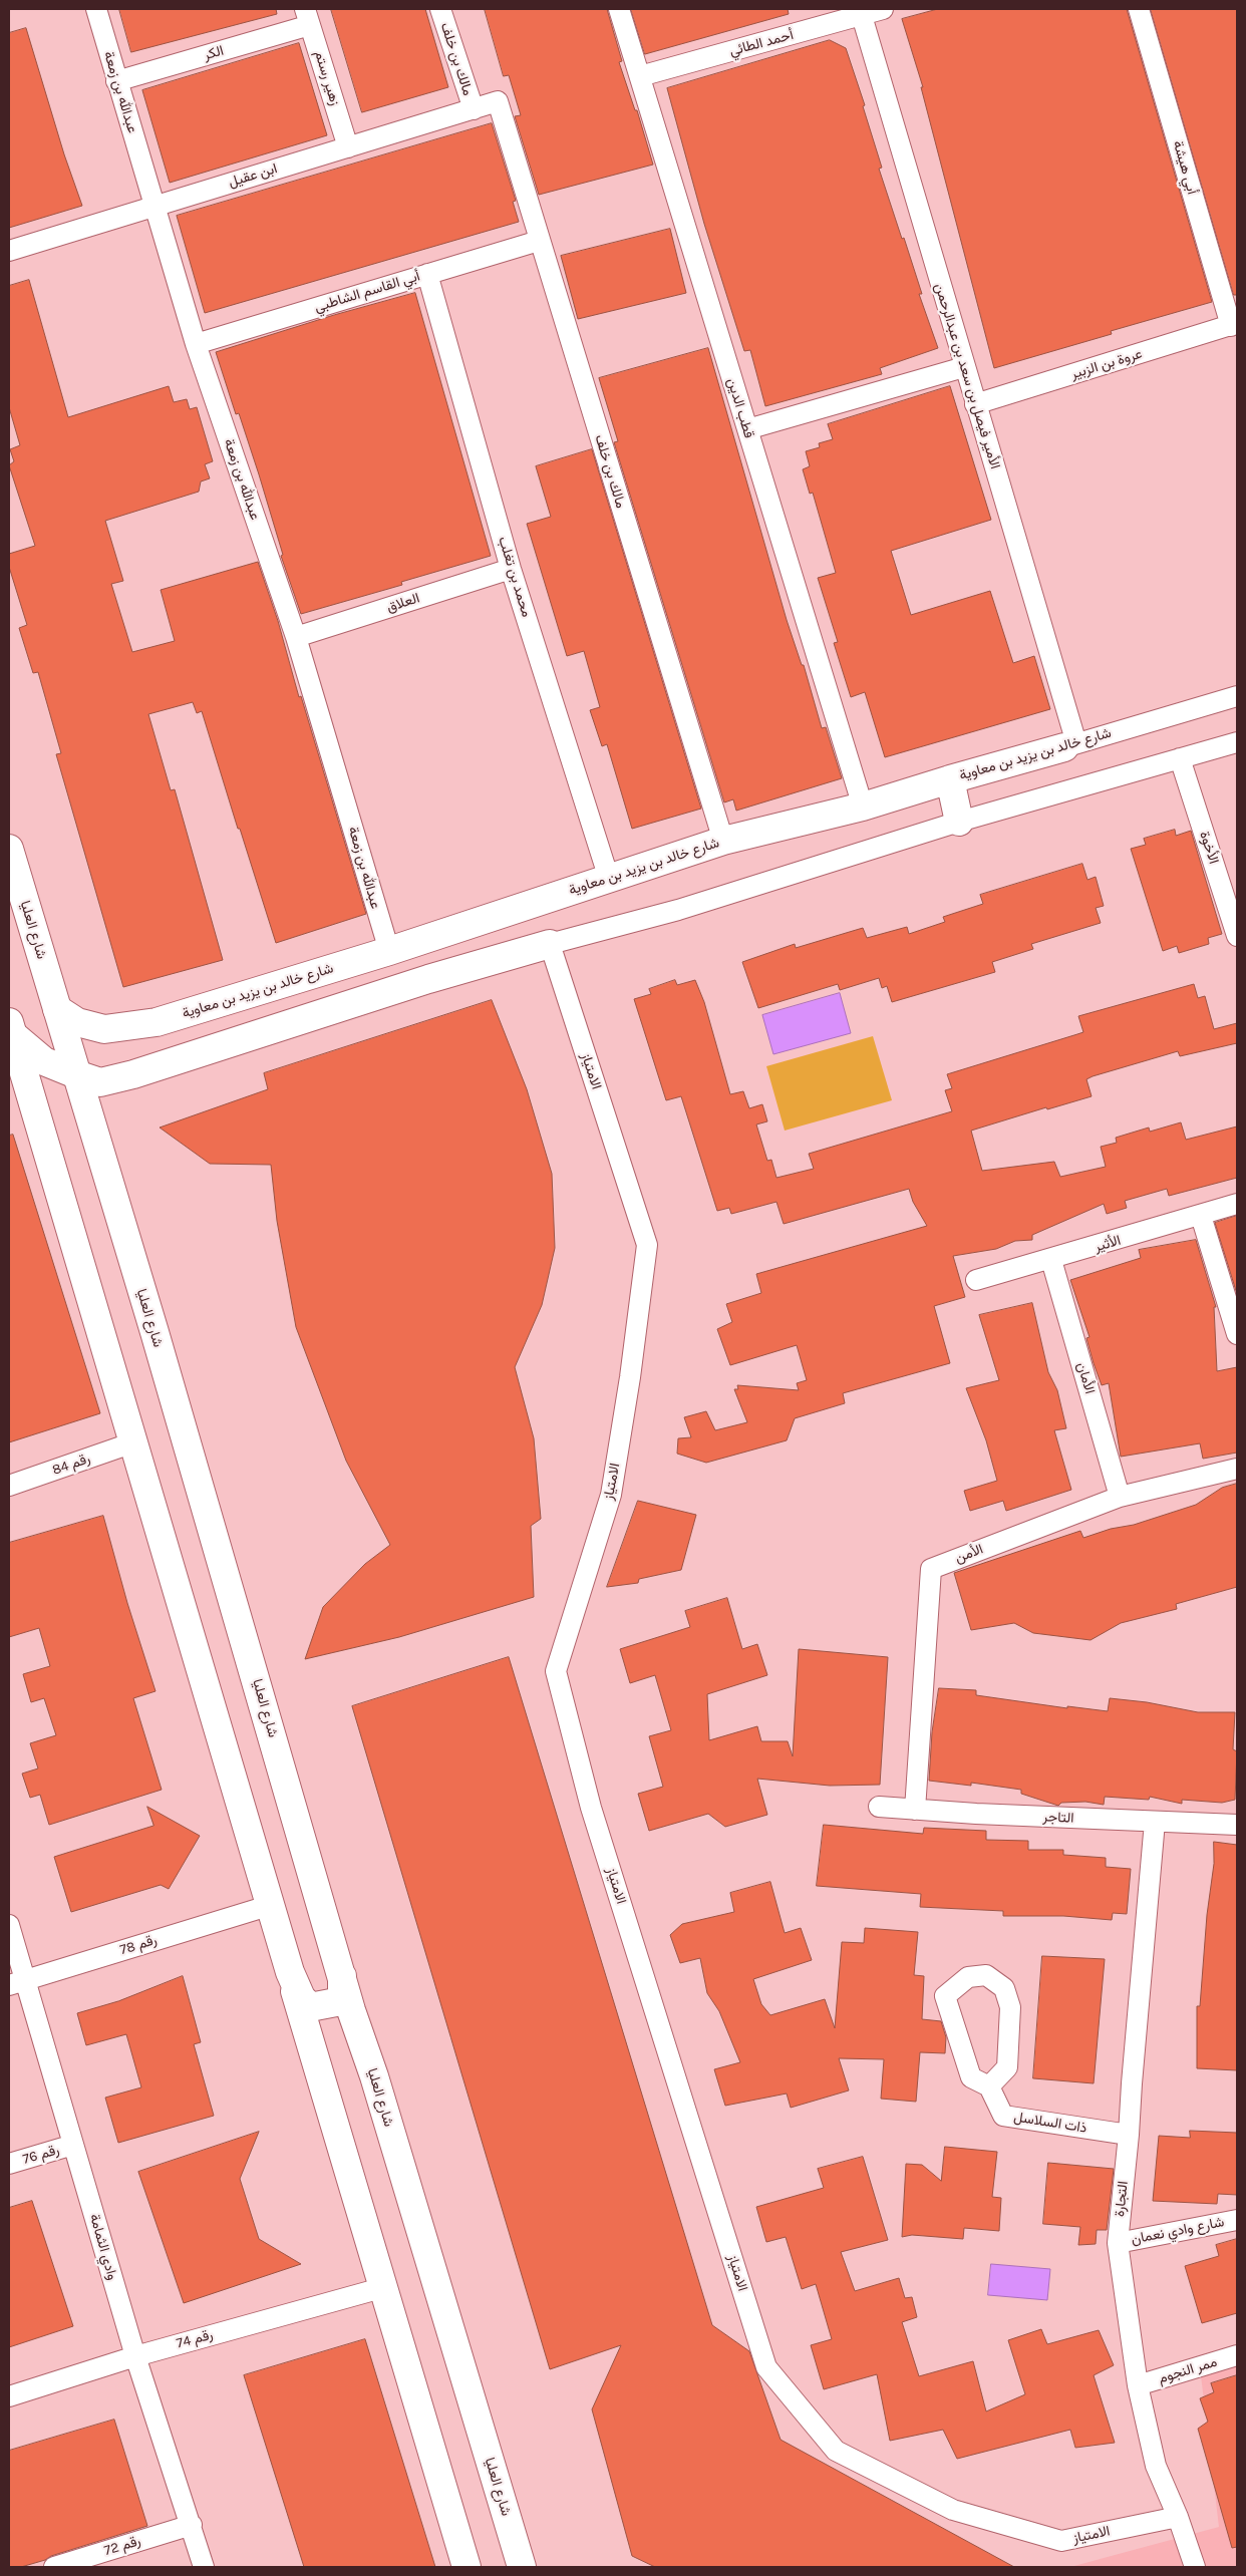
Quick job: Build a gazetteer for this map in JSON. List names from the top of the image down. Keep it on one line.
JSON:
{"streets":{"main road":["شارع خالد بن يزيد بن معاوية","شارع العليا"],"street":["أحمد الطائي","الكر","مالك بن خلف","زهير رستم","عبدالله بن زمعة","أبي هيشة","ابن عقيل","أبي القاسم الشاطبي","عروة بن الزبير","الأمير فيصل بن سعد بن عبدالرحمن","قطب الدين","محمد بن تغلب","العلاق","الأخوة","الامتياز","الأثير","الأمان","رقم 84","الأمن","التاجر","رقم 78","ذات السلاسل","رقم 76","التجارة","شارع وادي نعمان","وادي الثمامة","رقم 74","ممر النجوم","رقم 72"]},"crossings":[["أحمد الطائي","الأمير فيصل بن سعد بن عبدالرحمن"],["أحمد الطائي","قطب الدين"],["الكر","زهير رستم"],["الكر","عبدالله بن زمعة"],["مالك بن خلف","ابن عقيل"],["مالك بن خلف","أبي القاسم الشاطبي"],["مالك بن خلف","شارع خالد بن يزيد بن معاوية"],["زهير رستم","ابن عقيل"],["عبدالله بن زمعة","ابن عقيل"],["عبدالله بن زمعة","أبي القاسم الشاطبي"],["عبدالله بن زمعة","العلاق"],["عبدالله بن زمعة","شارع خالد بن يزيد بن معاوية"],["أبي هيشة","عروة بن الزبير"],["أبي القاسم الشاطبي","محمد بن تغلب"],["عروة بن الزبير","الأمير فيصل بن سعد بن عبدالرحمن"],["الأمير فيصل بن سعد بن عبدالرحمن","شارع خالد بن يزيد بن معاوية"],["قطب الدين","شارع خالد بن يزيد بن معاوية"],["محمد بن تغلب","العلاق"],["محمد بن تغلب","شارع خالد بن يزيد بن معاوية"],["شارع خالد بن يزيد بن معاوية","شارع العليا"],["الامتياز","التجارة"],["الأثير","الأمان"],["الأمان","الأمن"],["الأمن","التاجر"],["التاجر","التجارة"],["رقم 78","وادي الثمامة"],["ذات السلاسل","التجارة"],["رقم 76","وادي الثمامة"],["التجارة","شارع وادي نعمان"],["التجارة","ممر النجوم"],["وادي الثمامة","رقم 74"],["وادي الثمامة","رقم 72"]]}
